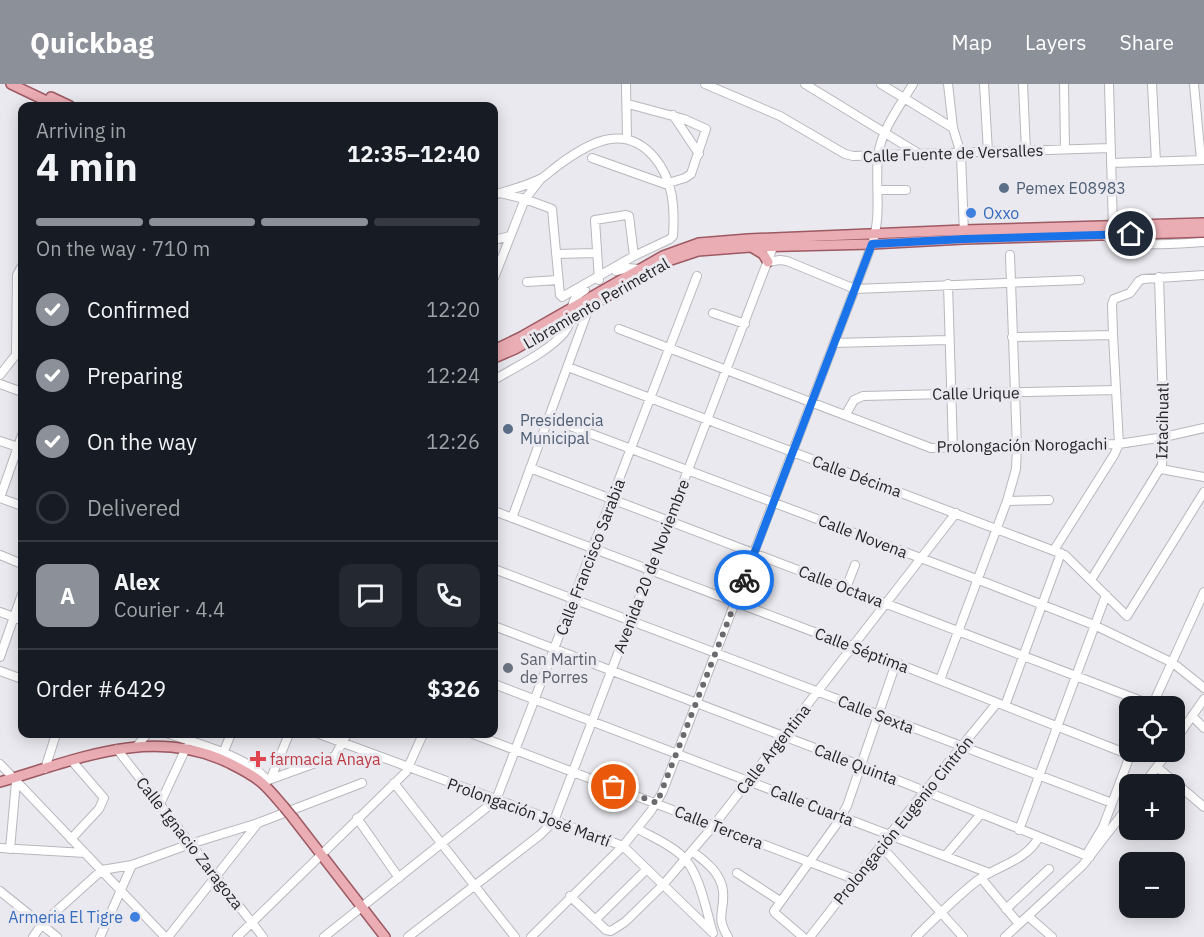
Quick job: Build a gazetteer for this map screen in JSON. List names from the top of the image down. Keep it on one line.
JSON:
{"streets":{"main road":["Libramiento Perimetral"],"street":["Calle Fuente de Versalles","Calle Urique","Iztacihuatl","Prolongación Norogachi","Calle Décima","Calle Novena","Calle Francisco Sarabia","Avenida 20 de Noviembre","Calle Octava","Calle Séptima","Calle Sexta","Calle Argentina","Calle Quinta","Calle Cuarta","Prolongación José Martí","Prolongación Eugenio Cintrón","Calle Tercera","Calle Ignacio Zaragoza"]},"crossings":[["Libramiento Perimetral","Avenida 20 de Noviembre"],["Calle Urique","Prolongación Norogachi"],["Iztacihuatl","Prolongación Norogachi"],["Iztacihuatl","Calle Décima"],["Prolongación Norogachi","Calle Francisco Sarabia"],["Prolongación Norogachi","Avenida 20 de Noviembre"],["Prolongación Norogachi","Prolongación Eugenio Cintrón"],["Calle Décima","Calle Francisco Sarabia"],["Calle Décima","Avenida 20 de Noviembre"],["Calle Décima","Calle Argentina"],["Calle Décima","Prolongación Eugenio Cintrón"],["Calle Novena","Calle Francisco Sarabia"],["Calle Novena","Avenida 20 de Noviembre"],["Calle Novena","Calle Argentina"],["Calle Novena","Prolongación Eugenio Cintrón"],["Calle Francisco Sarabia","Calle Octava"],["Calle Francisco Sarabia","Calle Séptima"],["Calle Francisco Sarabia","Calle Sexta"],["Calle Francisco Sarabia","Calle Quinta"],["Calle Francisco Sarabia","Calle Cuarta"],["Calle Francisco Sarabia","Prolongación José Martí"],["Calle Francisco Sarabia","Calle Tercera"],["Avenida 20 de Noviembre","Calle Octava"],["Avenida 20 de Noviembre","Calle Séptima"],["Avenida 20 de Noviembre","Calle Sexta"],["Avenida 20 de Noviembre","Calle Quinta"],["Avenida 20 de Noviembre","Calle Cuarta"],["Avenida 20 de Noviembre","Prolongación José Martí"],["Avenida 20 de Noviembre","Calle Tercera"],["Calle Octava","Calle Argentina"],["Calle Octava","Prolongación Eugenio Cintrón"],["Calle Séptima","Calle Argentina"],["Calle Séptima","Prolongación Eugenio Cintrón"],["Calle Sexta","Calle Argentina"],["Calle Sexta","Prolongación Eugenio Cintrón"],["Calle Argentina","Calle Quinta"],["Calle Argentina","Calle Cuarta"],["Calle Argentina","Prolongación José Martí"],["Calle Argentina","Calle Tercera"],["Calle Quinta","Prolongación Eugenio Cintrón"],["Calle Cuarta","Prolongación Eugenio Cintrón"],["Prolongación Eugenio Cintrón","Calle Tercera"]],"places":{"other":["Pemex E08983","Oxxo","Presidencia Municipal","San Martin de Porres","Armeria El Tigre"],"health":["farmacia Anaya"]},"page":{"header":"Quickbag","nav":["Map","Layers","Share"],"heading":["4 min","Arriving in","12:35–12:40"],"panel":["Alex","Courier · 4.4","Order #6429","$326"],"bar":"On the way · 710 m","list":[["Confirmed","12:20"],["Preparing","12:24"],["On the way","12:26"],"Delivered"],"round":"A","map_buttons":["+","−"]}}
